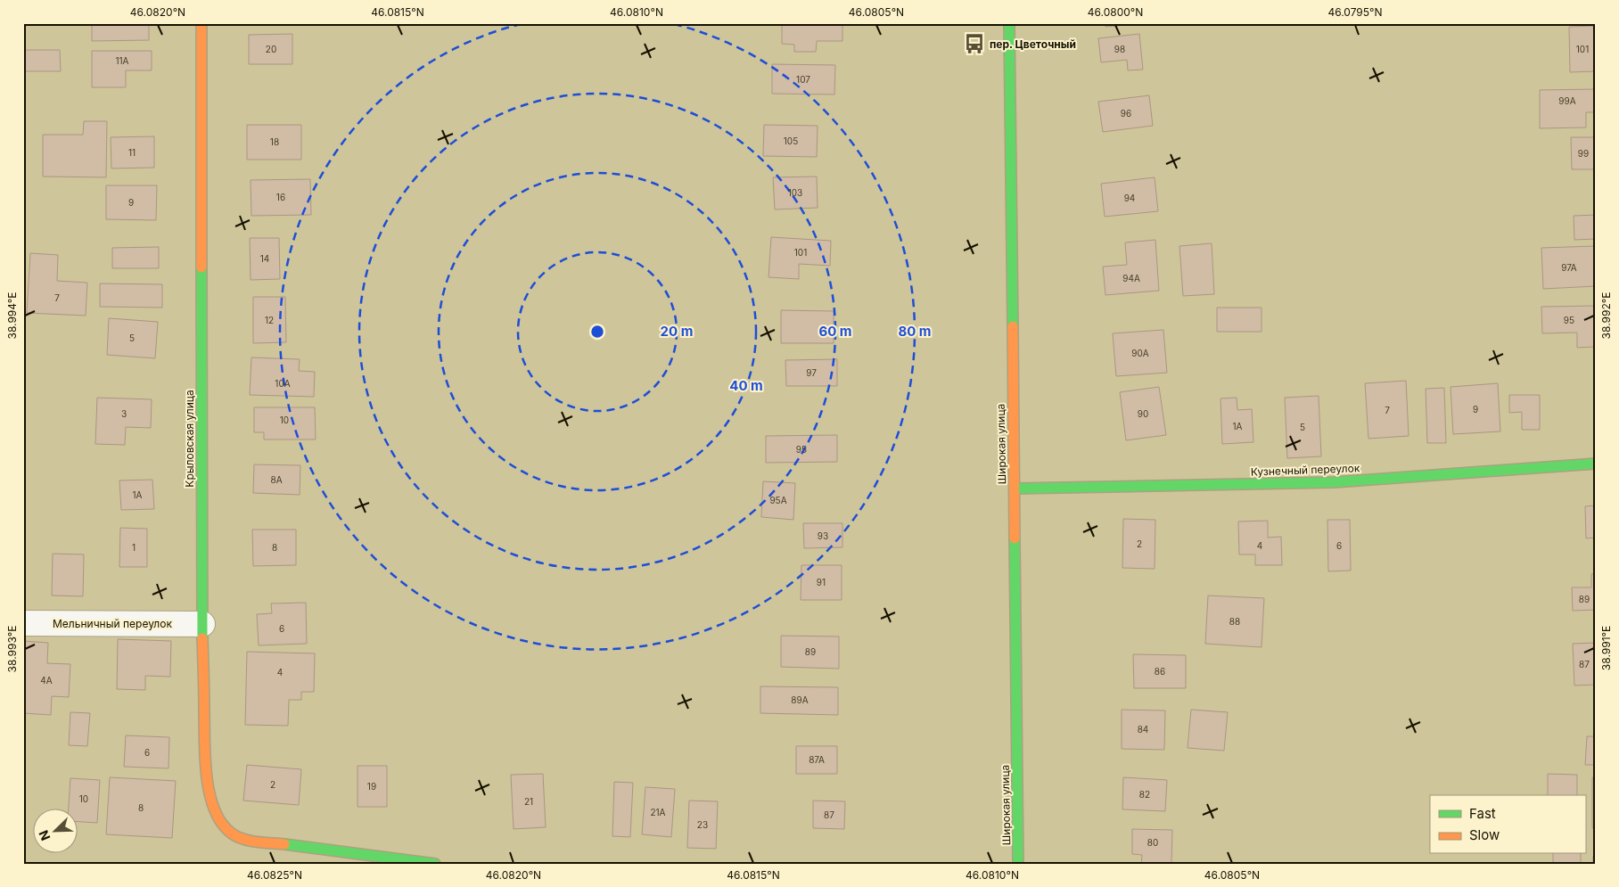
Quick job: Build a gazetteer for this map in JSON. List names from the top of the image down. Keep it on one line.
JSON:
{"streets":{"street":["Крыловская улица","Широкая улица","Кузнечный переулок","Мельничный переулок"]},"crossings":[["Крыловская улица","Мельничный переулок"],["Широкая улица","Кузнечный переулок"]],"places":{"bus stop":["пер. Цветочный"]},"house_numbers":["20","98","101","11А","107","99А","96","105","18","11","99","103","16","94","9","101","14","97А","94А","7","12","95","5","90А","97","10А","9","7","3","90","10","1А","5","95","8А","1А","95А","93","2","4","6","1","8","91","89","88","6","89","87","86","4","4А","89А","84","6","87А","2","19","82","10","21","8","21А","87","23","80"],"legend":["Fast","Slow"],"north":"bottom left","coordinates":["46.0820°N","46.0815°N","46.0810°N","46.0805°N","46.0800°N","46.0795°N","38.992°E","38.994°E","38.991°E","38.993°E","46.0825°N"],"rings":["20 m","60 m","80 m","40 m"]}
